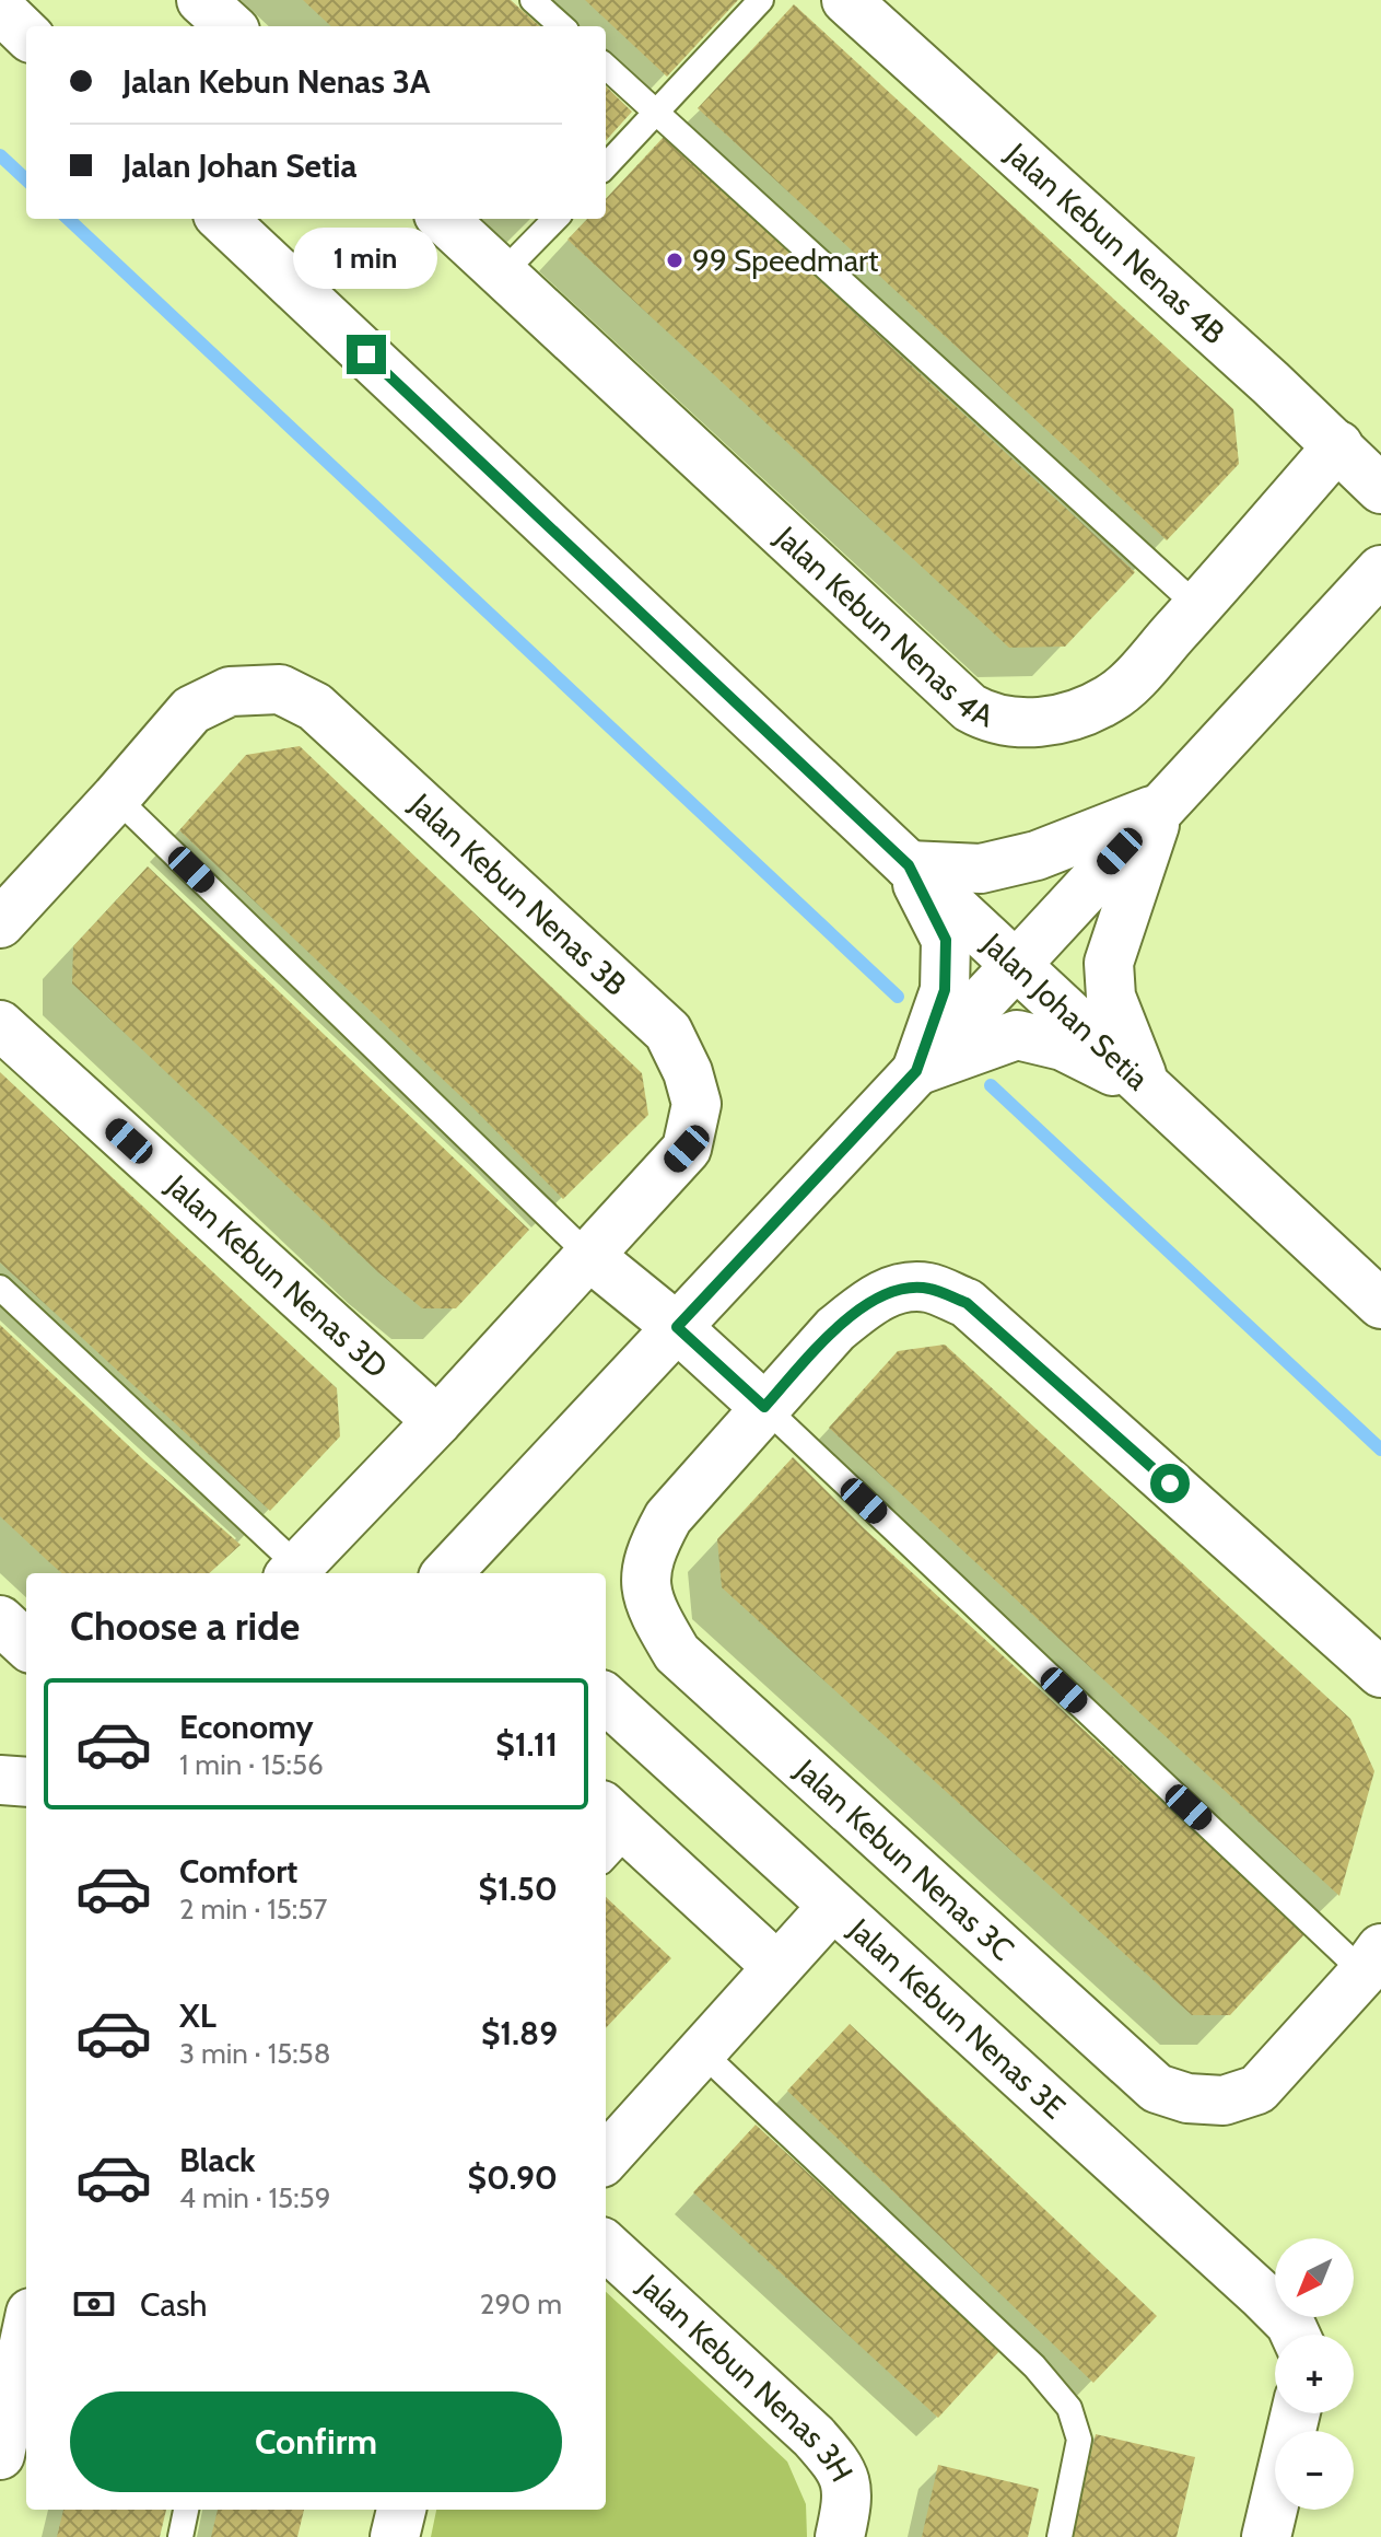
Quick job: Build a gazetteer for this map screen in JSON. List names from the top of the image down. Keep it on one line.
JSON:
{"streets":{"street":["Jalan Kebun Nenas 4B","Jalan Kebun Nenas 4A","Jalan Kebun Nenas 3B","Jalan Johan Setia","Jalan Kebun Nenas 3D","Jalan Kebun Nenas 3C","Jalan Kebun Nenas 3E","Jalan Kebun Nenas 3H"]},"crossings":[["Jalan Kebun Nenas 4B","Jalan Kebun Nenas 4A"],["Jalan Kebun Nenas 3B","Jalan Kebun Nenas 3D"]],"places":["99 Speedmart"],"north":"bottom left","page":{"banner":["Jalan Kebun Nenas 3A","Jalan Johan Setia"],"bubble":"1 min","heading":"Choose a ride","list":[{"name":"Economy","note":"1 min · 15:56","value":"$1.11"},{"name":"Comfort","note":"2 min · 15:57","value":"$1.50"},{"name":"XL","note":"3 min · 15:58","value":"$1.89"},{"name":"Black","note":"4 min · 15:59","value":"$0.90"}],"map_buttons":["+","−"],"pay":["Cash","290 m"],"buttons":"Confirm"}}
